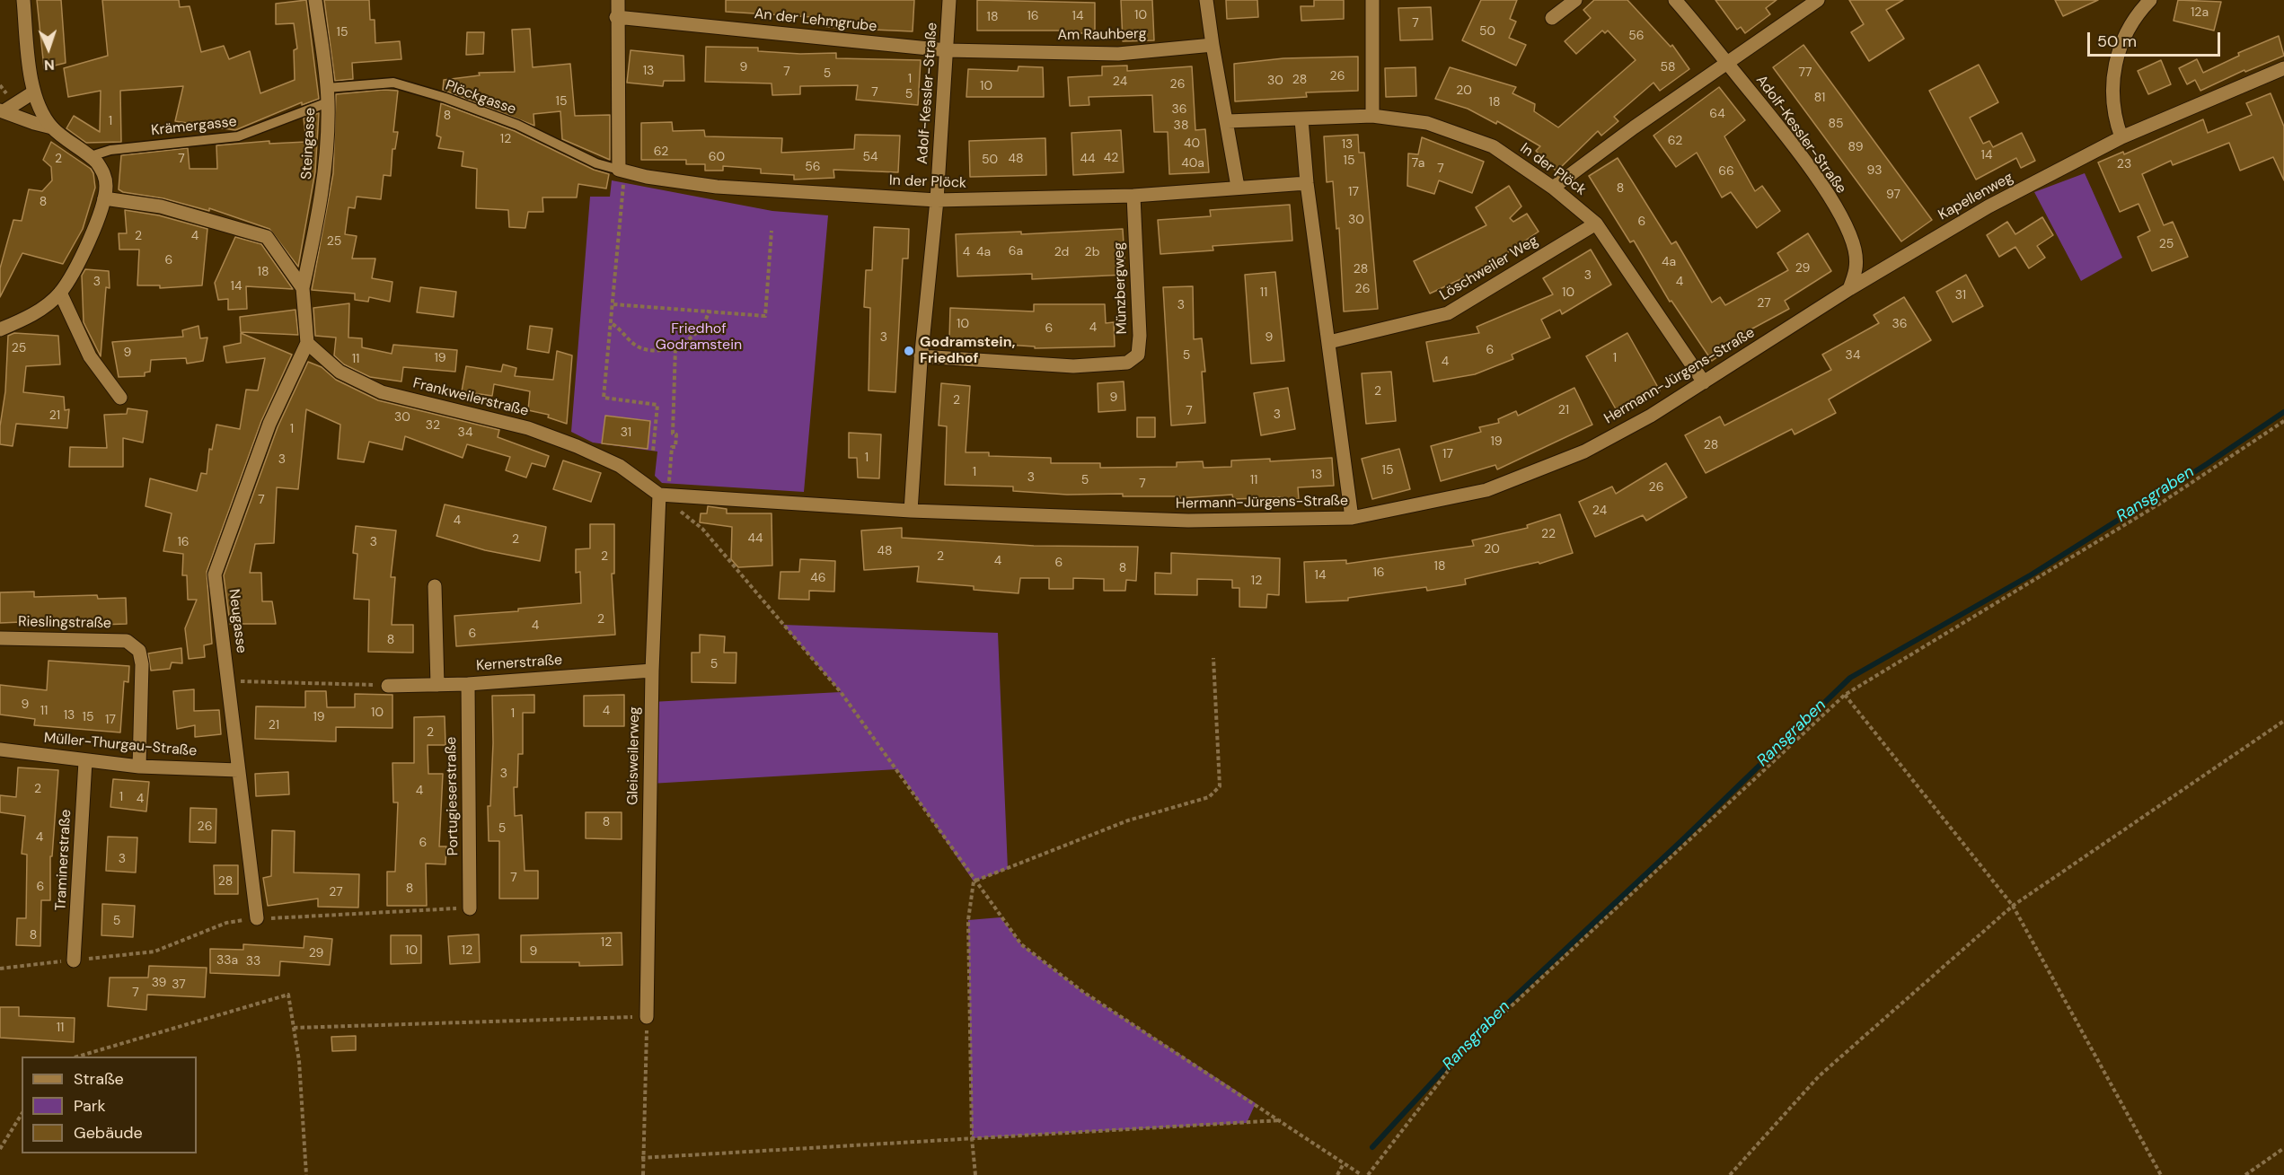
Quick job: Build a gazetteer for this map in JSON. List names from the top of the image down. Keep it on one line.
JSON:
{"streets":{"street":["An der Lehmgrube","Am Rauhberg","Adolf-Kessler-Straße","Steingasse","In der Plöck","Kapellenweg","Löschweiler Weg","Münzbergweg","Hermann-Jürgens-Straße","Frankweilerstraße","Neugasse","Rieslingstraße","Kernerstraße","Müller-Thurgau-Straße","Gleisweilerweg","Portugieserstraße","Traminerstraße"],"lane":["Plöckgasse","Krämergasse"]},"crossings":[["An der Lehmgrube","Am Rauhberg"],["An der Lehmgrube","Adolf-Kessler-Straße"],["Am Rauhberg","Adolf-Kessler-Straße"],["Adolf-Kessler-Straße","In der Plöck"],["Adolf-Kessler-Straße","Kapellenweg"],["Adolf-Kessler-Straße","Münzbergweg"],["Adolf-Kessler-Straße","Hermann-Jürgens-Straße"],["Plöckgasse","Steingasse"],["Plöckgasse","In der Plöck"],["Krämergasse","Steingasse"],["In der Plöck","Löschweiler Weg"],["In der Plöck","Münzbergweg"],["In der Plöck","Hermann-Jürgens-Straße"],["Kapellenweg","Hermann-Jürgens-Straße"],["Frankweilerstraße","Neugasse"],["Frankweilerstraße","Gleisweilerweg"],["Neugasse","Müller-Thurgau-Straße"],["Rieslingstraße","Müller-Thurgau-Straße"],["Kernerstraße","Gleisweilerweg"],["Kernerstraße","Portugieserstraße"],["Müller-Thurgau-Straße","Traminerstraße"]],"water":["Ransgraben"],"parks":["Friedhof Godramstein"],"places":["Godramstein, Friedhof"],"house_numbers":["12a","10","16","14","18","7","50","15","56","9","58","13","7","77","5","26","1","28","30","24","26","10","20","7","5","81","15","18","36","64","8","1","85","38","12","62","40","13","89","62","14","60","54","42","2","7","48","44","50","15","40a","7a","23","56","7","93","66","8","17","97","8","30","6","2","4","25","25","6a","4","4a","2d","2b","6","4a","29","28","18","3","3","4","14","26","11","10","31","27","3","10","36","4","6","3","9","25","6","9","5","34","19","1","11","4","2","9","2","21","7","3","21","30","32","1","34","31","19","28","17","1","3","15","1","13","3","5","11","7","26","7","24","4","22","44","2","16","3","20","48","2","2","4","6","18","8","16","14","46","12","2","4","6","8","5","9","11","4","10","1","13","15","19","17","21","2","3","2","4","1","4","8","26","5","4","6","3","7","28","6","8","27","5","8","12","10","12","9","29","33a","33","39","37","7","11"],"legend":["Straße","Park","Gebäude"],"scale_bar":"50 m","north":"bottom"}
